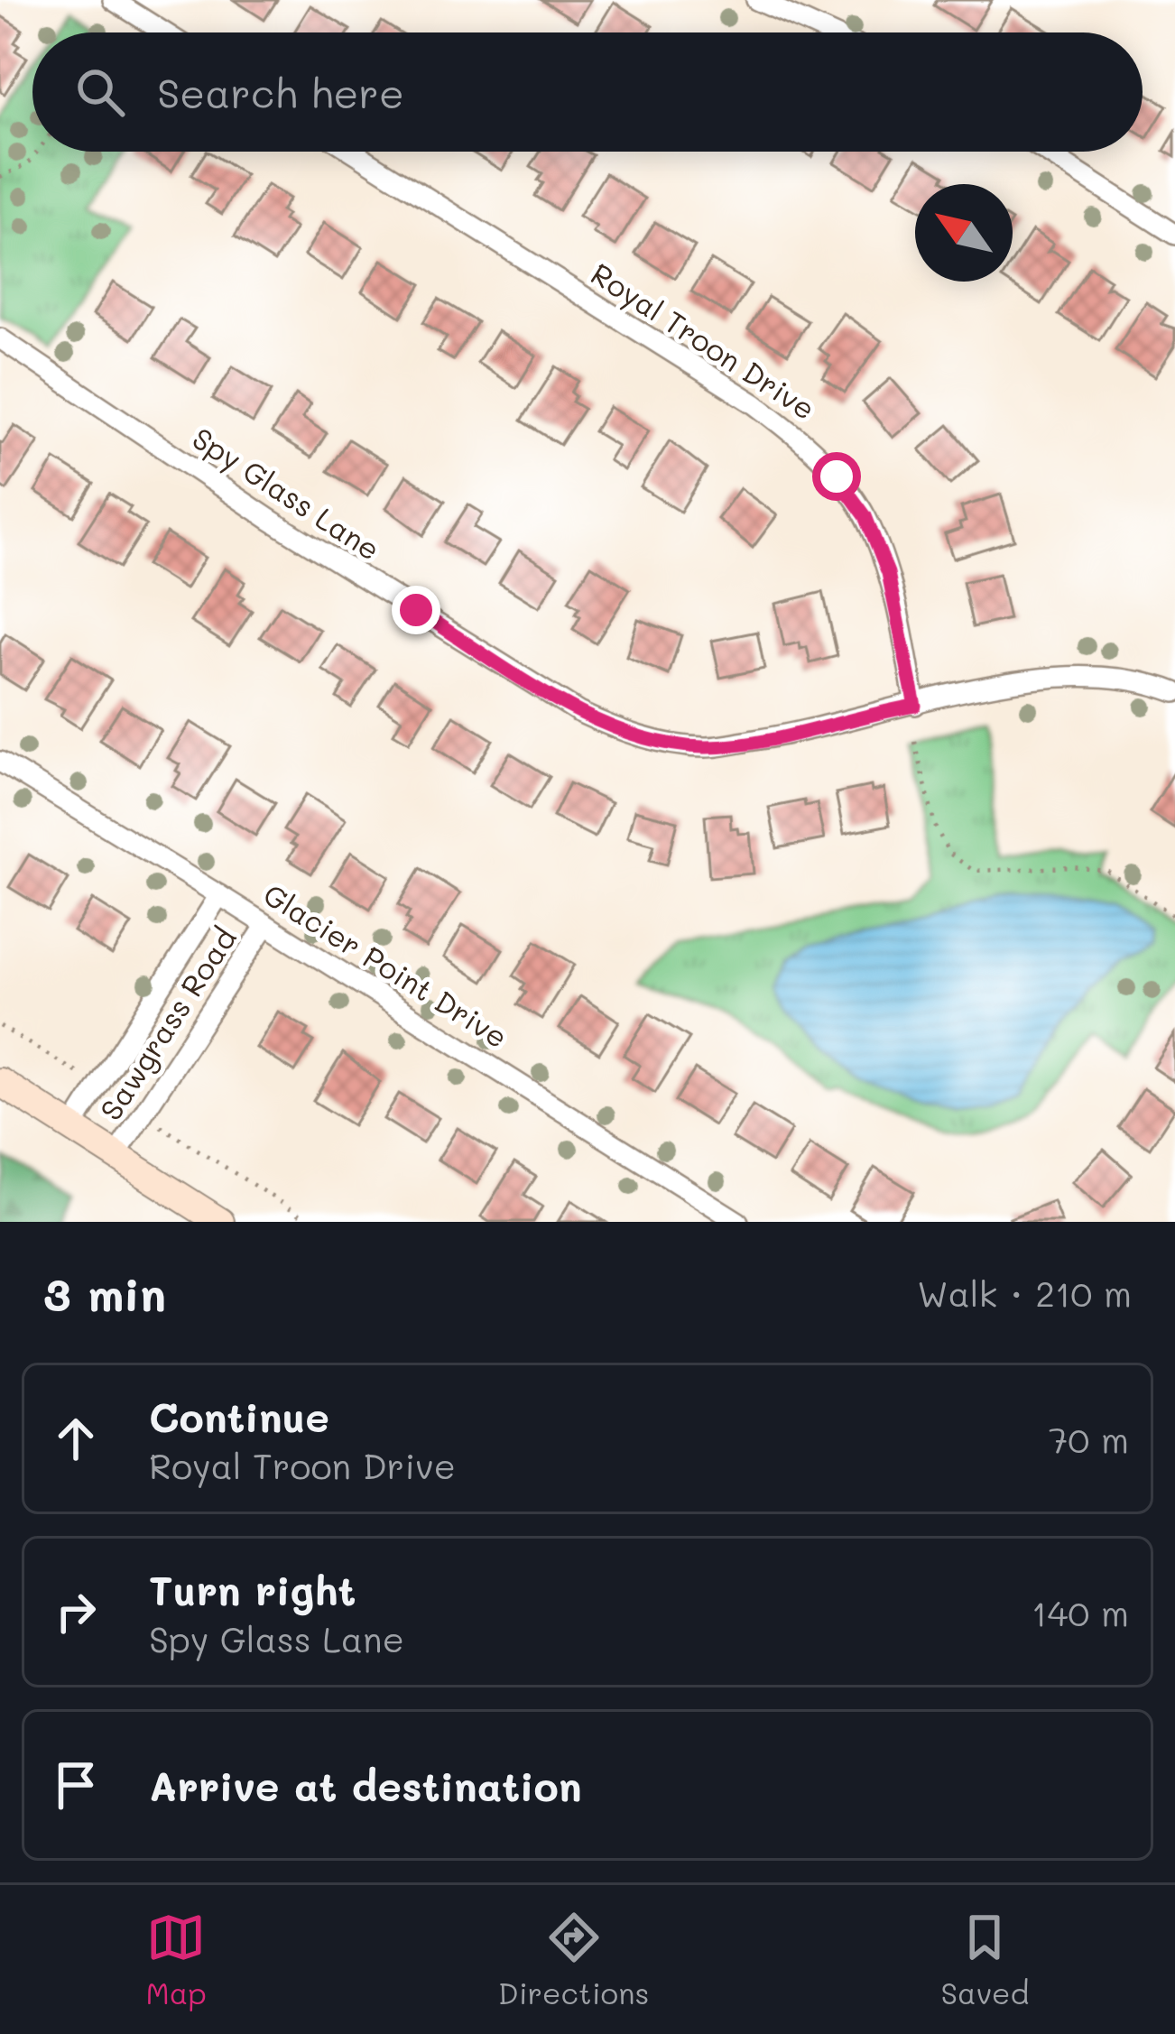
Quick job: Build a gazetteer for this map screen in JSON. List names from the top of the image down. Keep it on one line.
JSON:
{"streets":{"street":["Royal Troon Drive","Spy Glass Lane","Glacier Point Drive","Sawgrass Road"]},"crossings":[["Royal Troon Drive","Spy Glass Lane"],["Glacier Point Drive","Sawgrass Road"]],"north":"top left","page":{"search":"Search here","heading":["3 min","Walk · 210 m"],"list":[["Continue","Royal Troon Drive","70 m"],["Turn right","Spy Glass Lane","140 m"],"Arrive at destination"],"nav":["Map","Directions","Saved"]}}
